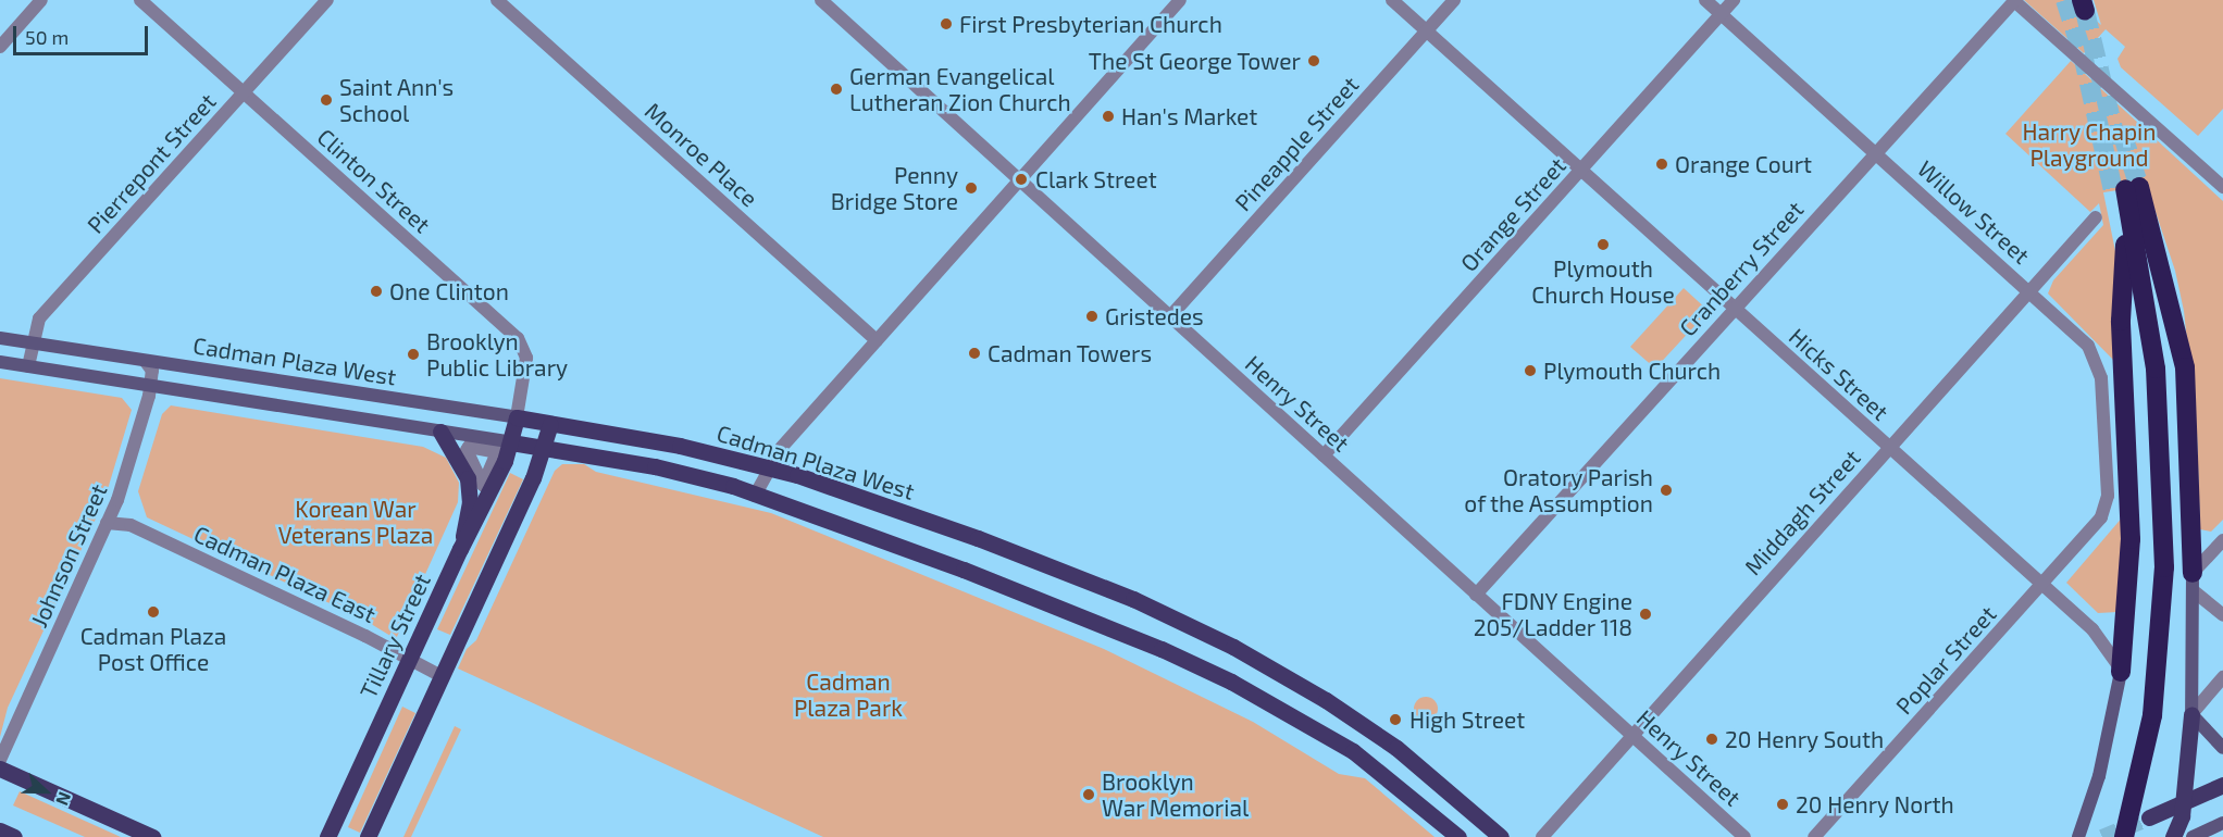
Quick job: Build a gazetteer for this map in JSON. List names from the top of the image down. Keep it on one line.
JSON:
{"streets":{"main road":["Cadman Plaza West","Tillary Street"],"street":["Pineapple Street","Monroe Place","Pierrepont Street","Clinton Street","Willow Street","Orange Street","Cranberry Street","Hicks Street","Henry Street","Middagh Street","Johnson Street","Cadman Plaza East","Poplar Street"]},"crossings":[["Pineapple Street","Hicks Street"],["Pineapple Street","Henry Street"],["Pierrepont Street","Clinton Street"],["Pierrepont Street","Cadman Plaza West"],["Clinton Street","Cadman Plaza West"],["Clinton Street","Tillary Street"],["Willow Street","Orange Street"],["Willow Street","Cranberry Street"],["Willow Street","Middagh Street"],["Willow Street","Poplar Street"],["Orange Street","Hicks Street"],["Orange Street","Henry Street"],["Cranberry Street","Hicks Street"],["Cranberry Street","Henry Street"],["Cadman Plaza West","Johnson Street"],["Cadman Plaza West","Tillary Street"],["Hicks Street","Middagh Street"],["Hicks Street","Poplar Street"],["Henry Street","Middagh Street"],["Johnson Street","Cadman Plaza East"],["Cadman Plaza East","Tillary Street"]],"parks":["Harry Chapin Playground","Korean War Veterans Plaza","Cadman Plaza Park"],"places":["First Presbyterian Church","The St George Tower","German Evangelical Lutheran Zion Church","Saint Ann's School","Han's Market","Orange Court","Clark Street","Penny Bridge Store","Plymouth Church House","One Clinton","Gristedes","Cadman Towers","Brooklyn Public Library","Plymouth Church","Oratory Parish of the Assumption","Cadman Plaza Post Office","FDNY Engine 205/Ladder 118","High Street","20 Henry South","Brooklyn War Memorial","20 Henry North"],"scale_bar":"50 m","north":"right"}
